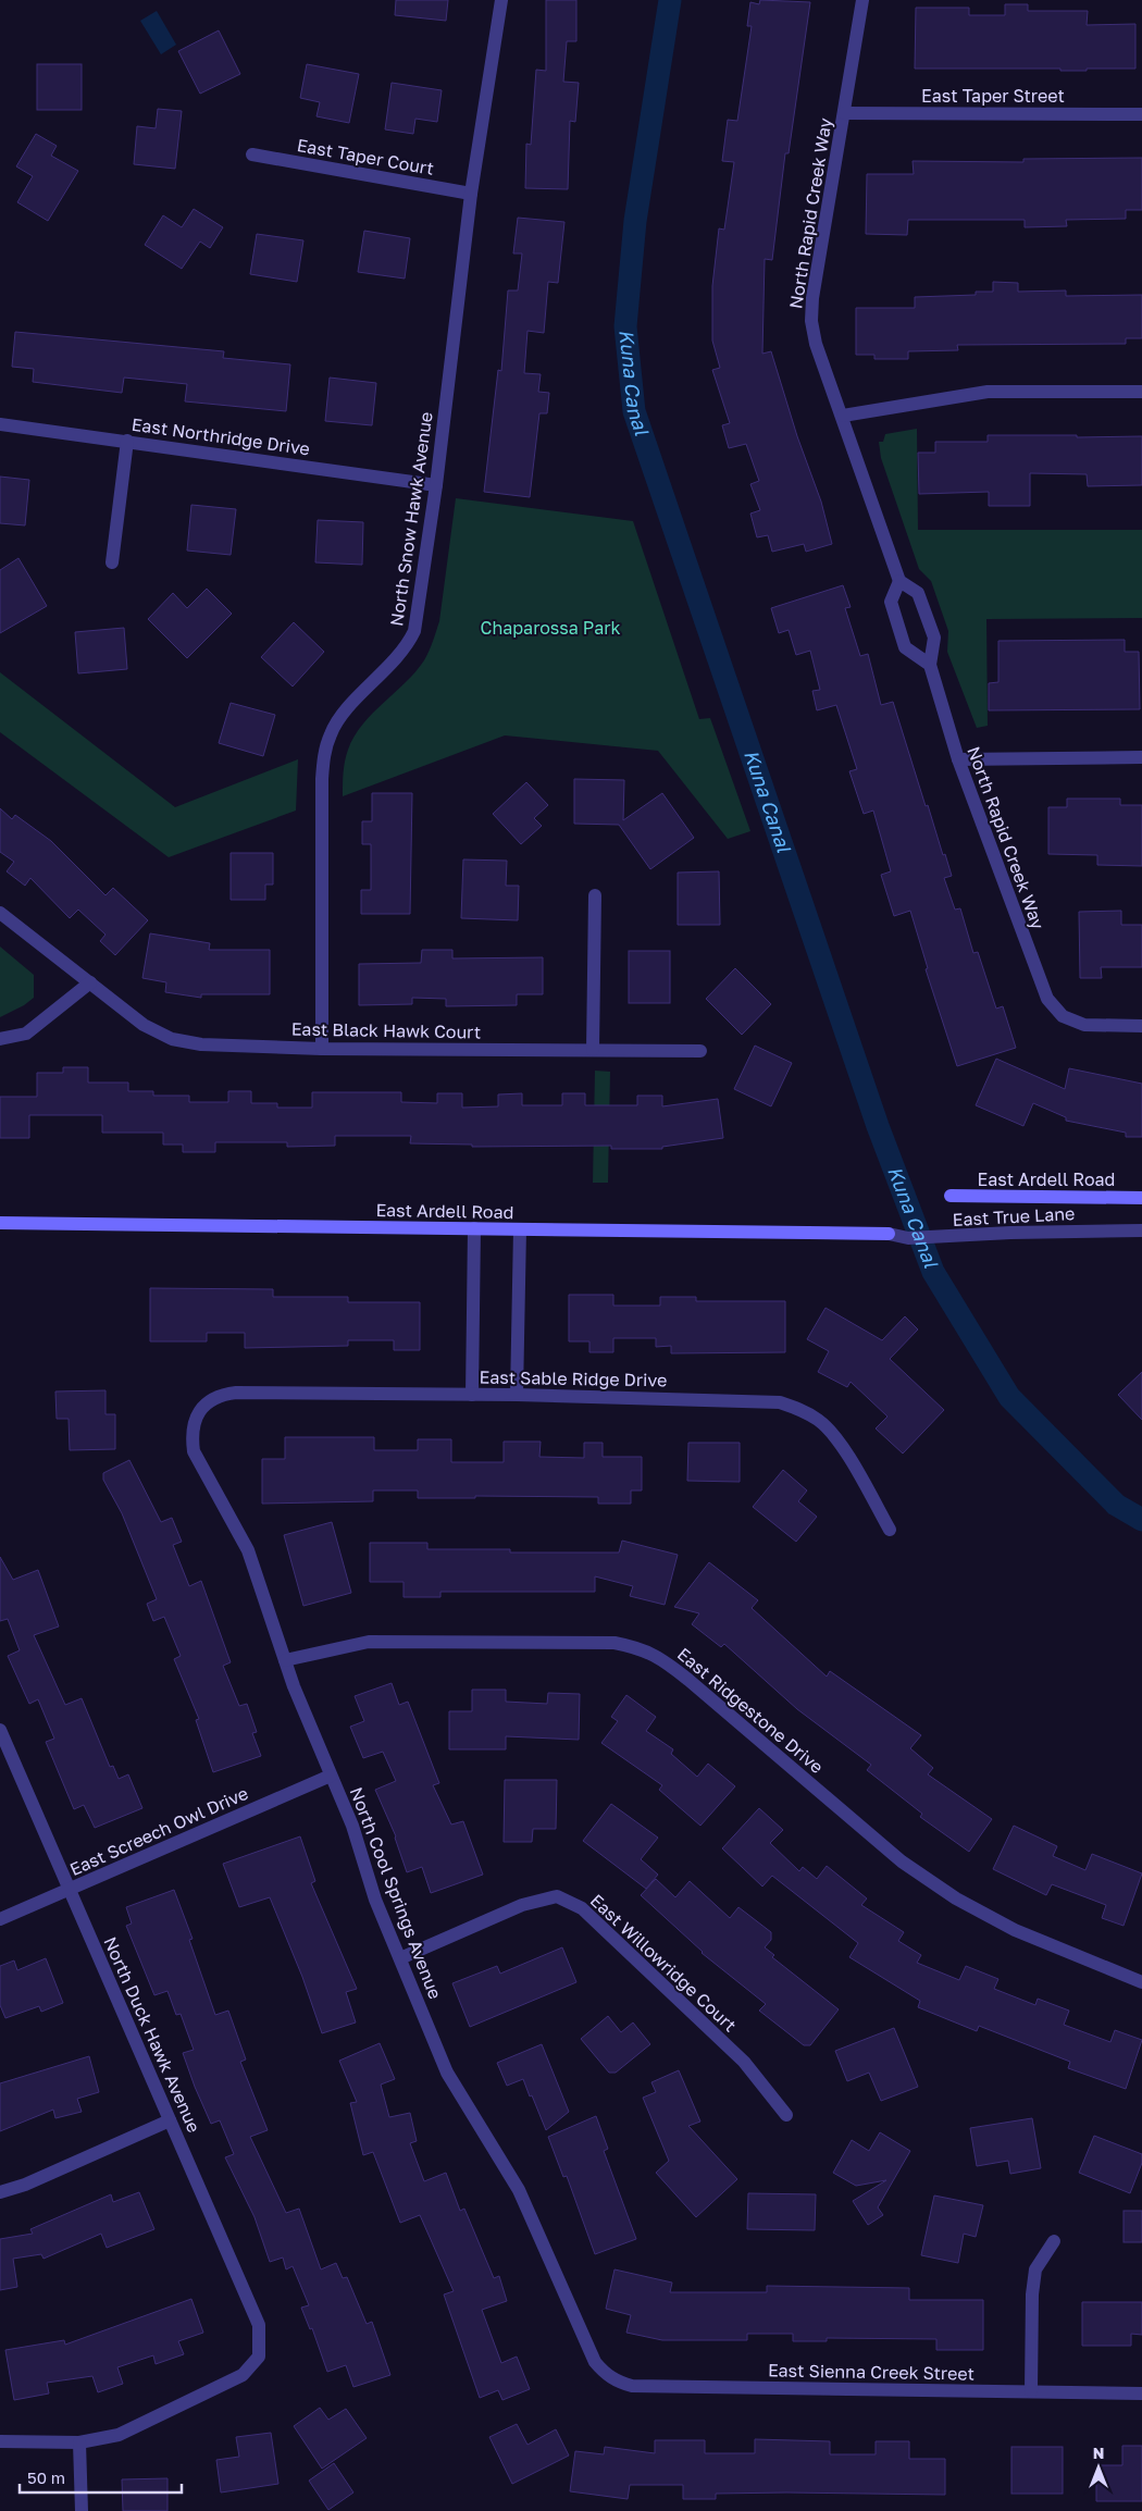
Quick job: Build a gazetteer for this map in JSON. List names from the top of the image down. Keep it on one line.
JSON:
{"streets":{"street":["East Taper Street","East Taper Court","North Rapid Creek Way","East Northridge Drive","North Snow Hawk Avenue","East Black Hawk Court","East Ardell Road","East True Lane","East Sable Ridge Drive","East Ridgestone Drive","East Screech Owl Drive","North Cool Springs Avenue","East Willowridge Court","North Duck Hawk Avenue","East Sienna Creek Street"]},"crossings":[["East Taper Street","North Rapid Creek Way"],["East Taper Court","North Snow Hawk Avenue"],["East Northridge Drive","North Snow Hawk Avenue"],["North Snow Hawk Avenue","East Black Hawk Court"],["East Ardell Road","East True Lane"],["East Sable Ridge Drive","North Cool Springs Avenue"],["East Ridgestone Drive","North Cool Springs Avenue"],["East Screech Owl Drive","North Cool Springs Avenue"],["East Screech Owl Drive","North Duck Hawk Avenue"],["North Cool Springs Avenue","East Willowridge Court"],["North Cool Springs Avenue","East Sienna Creek Street"]],"water":["Kuna Canal"],"parks":["Chaparossa Park"],"scale_bar":"50 m","north":"top"}
